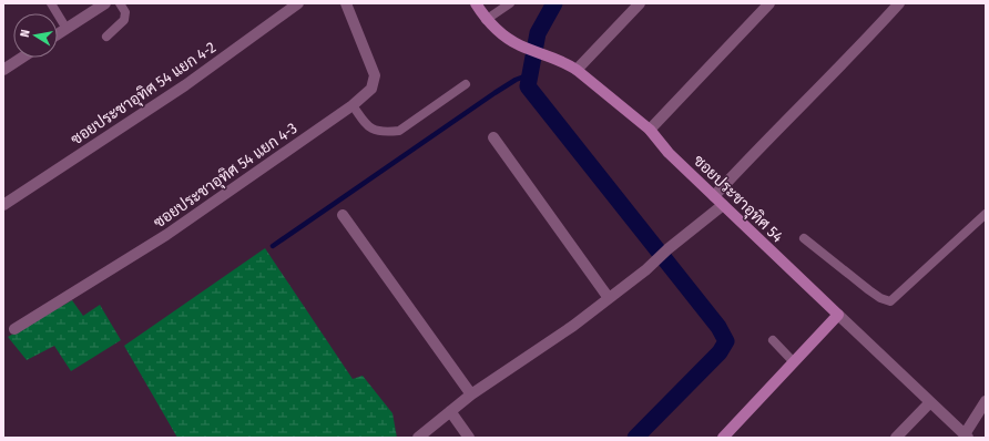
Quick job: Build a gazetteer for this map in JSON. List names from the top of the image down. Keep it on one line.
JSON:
{"streets":{"street":["ซอยประชาอุทิศ 54 แยก 4-2","ซอยประชาอุทิศ 54 แยก 4-3","ซอยประชาอุทิศ 54"]},"north":"left"}
